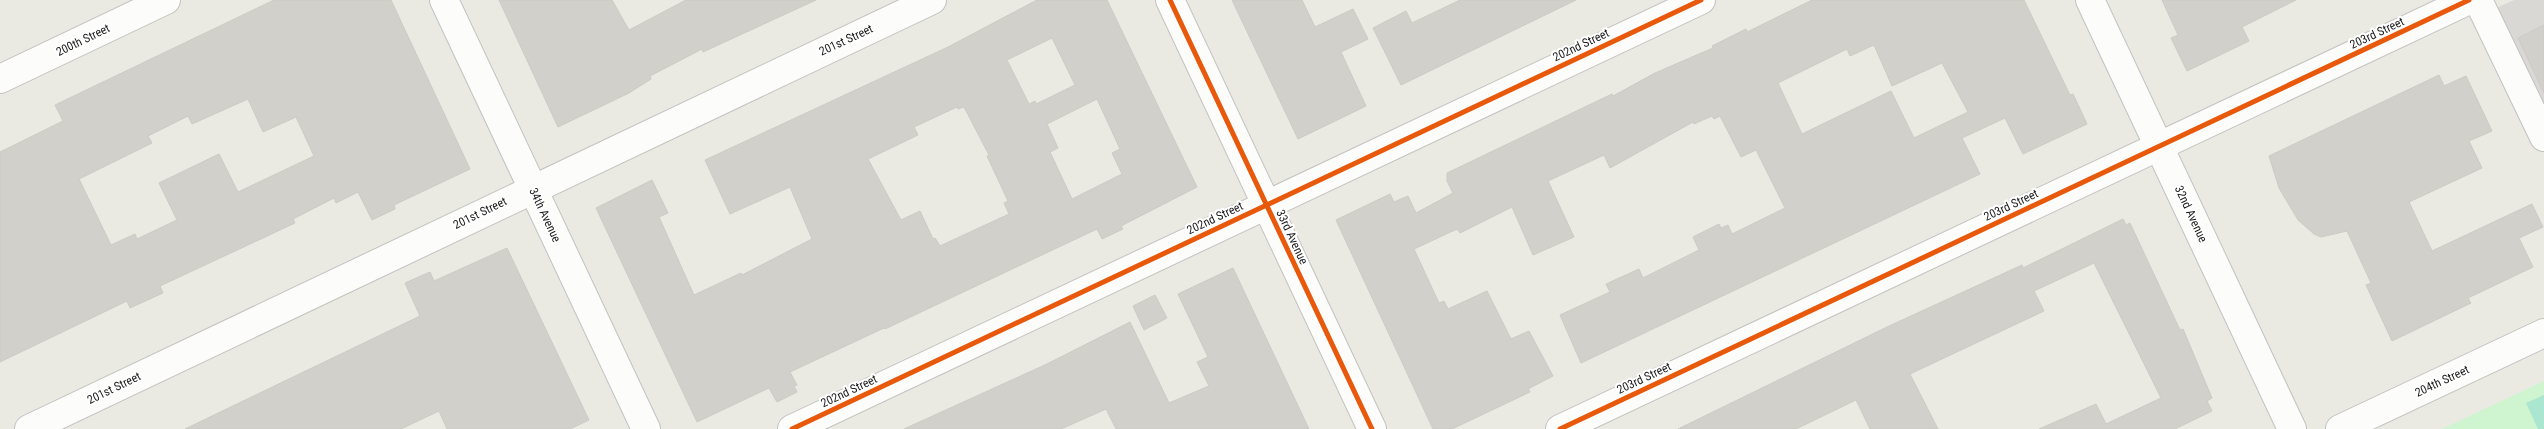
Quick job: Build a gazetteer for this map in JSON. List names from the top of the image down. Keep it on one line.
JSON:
{"streets":{"street":["203rd Street","200th Street","201st Street","202nd Street","32nd Avenue","34th Avenue","33rd Avenue","204th Street"]},"crossings":[["203rd Street","32nd Avenue"],["201st Street","34th Avenue"],["202nd Street","33rd Avenue"]]}
